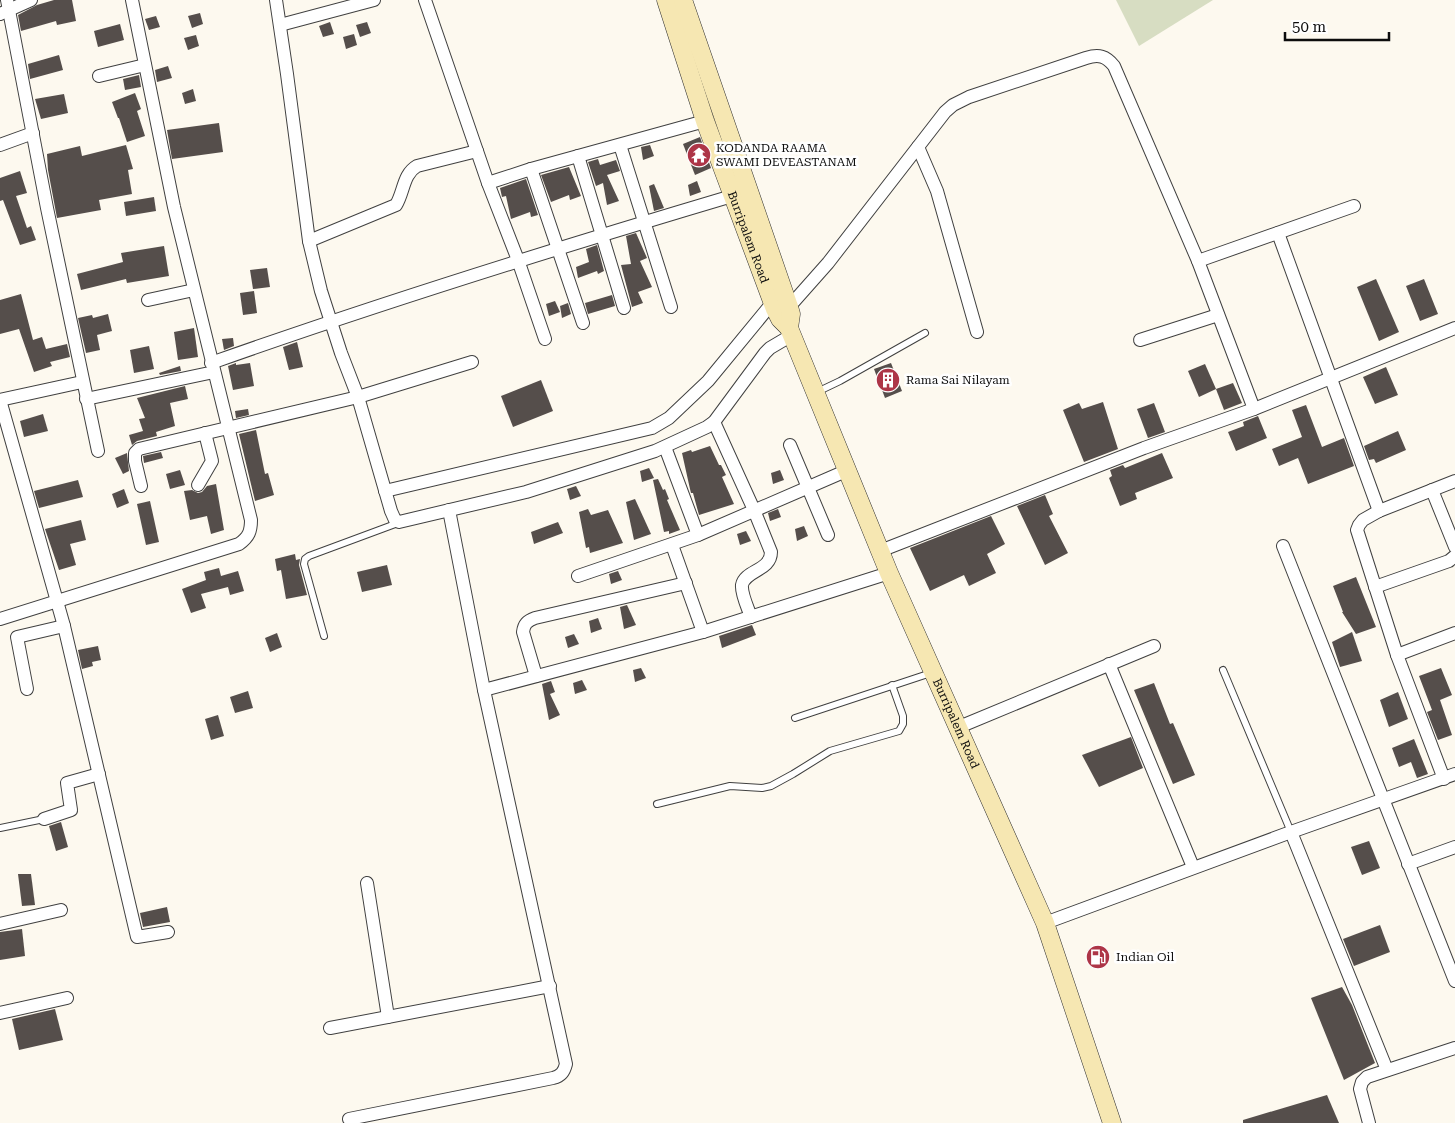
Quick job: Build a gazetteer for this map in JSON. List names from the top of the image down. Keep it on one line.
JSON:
{"streets":{"main road":["Burripalem Road"]},"places":{"temple":["KODANDA RAAMA SWAMI DEVEASTANAM"],"building":["Rama Sai Nilayam"],"fuel station":["Indian Oil"]},"scale_bar":"50 m"}
